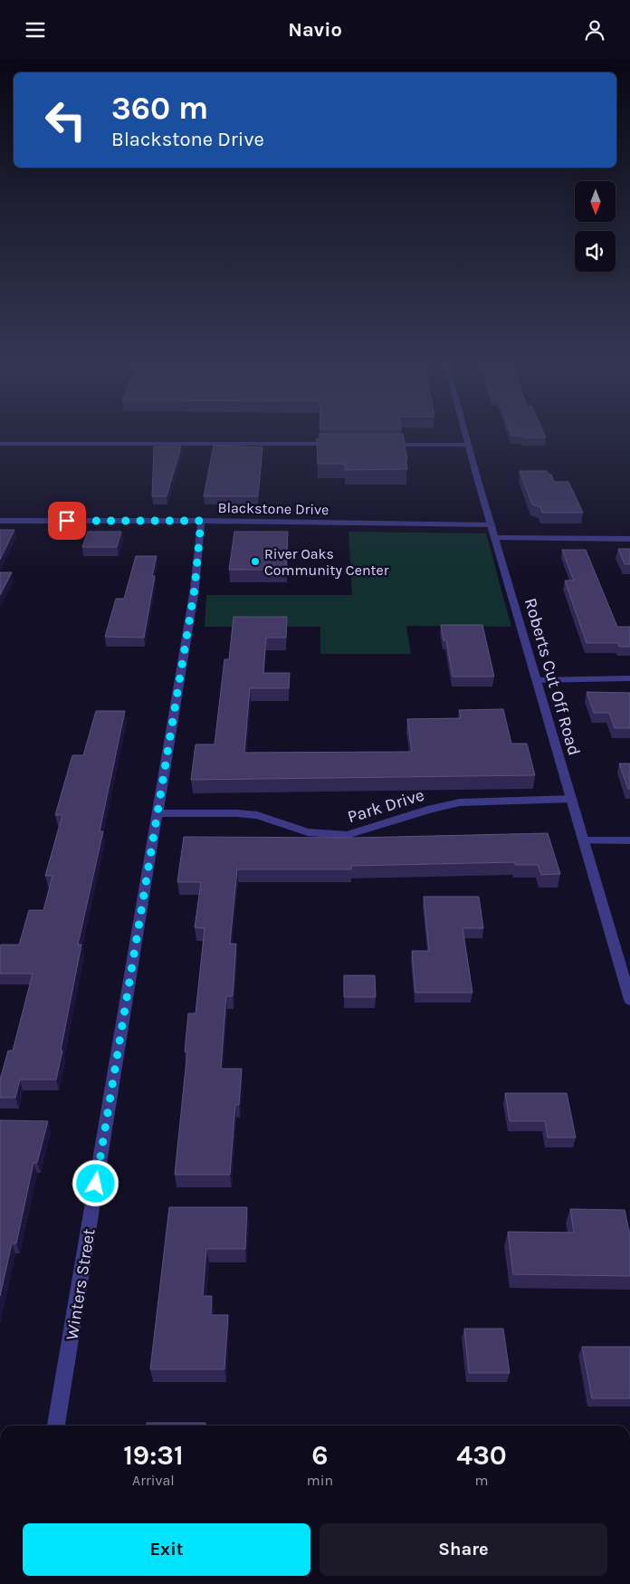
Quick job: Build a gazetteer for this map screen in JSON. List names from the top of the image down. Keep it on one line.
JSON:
{"streets":{"street":["Blackstone Drive","Roberts Cut Off Road","Park Drive","Winters Street"]},"crossings":[["Blackstone Drive","Roberts Cut Off Road"],["Blackstone Drive","Winters Street"],["Roberts Cut Off Road","Park Drive"],["Park Drive","Winters Street"]],"places":["River Oaks Community Center"],"north":"bottom","page":{"header":"Navio","turn":["360 m","Blackstone Drive"],"eta":["19:31","Arrival","6","min","430","m"],"buttons":["Exit","Share"]}}
